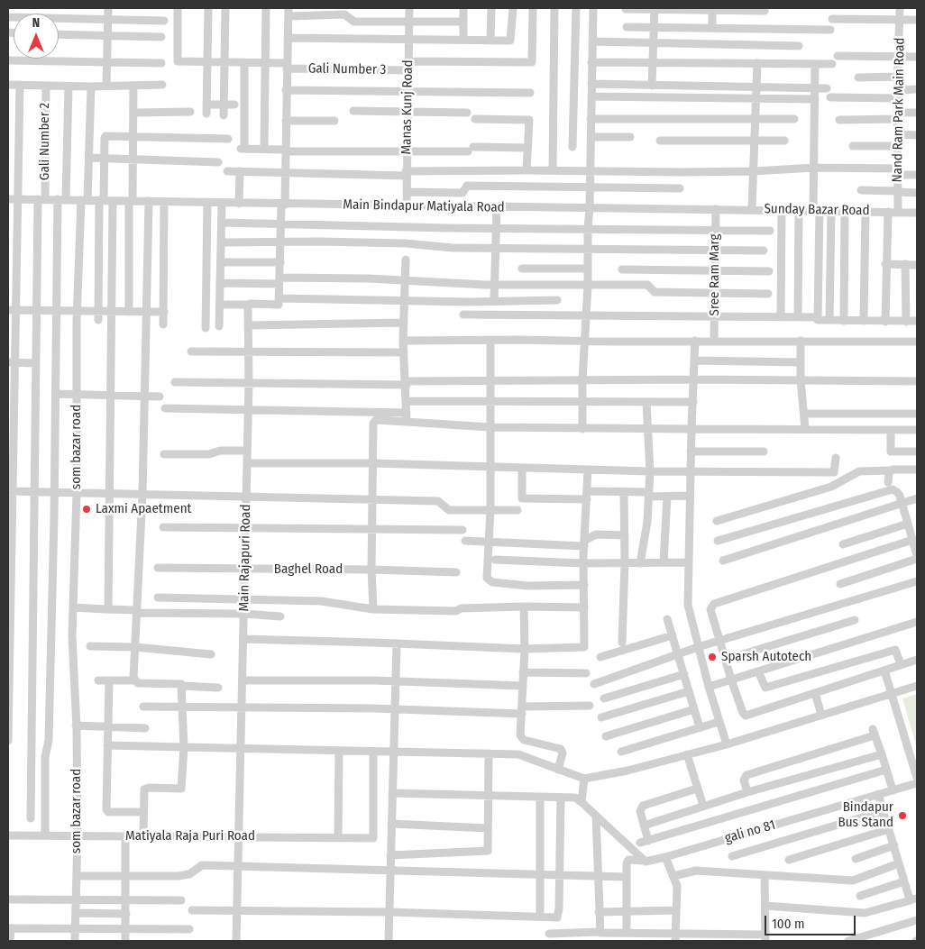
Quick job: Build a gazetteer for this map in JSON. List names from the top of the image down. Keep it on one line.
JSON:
{"streets":{"street":["Gali Number 3","Manas Kunj Road","Nand Ram Park Main Road","Gali Number 2","Main Bindapur Matiyala Road","Sunday Bazar Road","Sree Ram Marg","som bazar road","Main Rajapuri Road","Baghel Road","gali no 81","Matiyala Raja Puri Road"]},"crossings":[["Gali Number 3","Manas Kunj Road"],["Manas Kunj Road","Main Bindapur Matiyala Road"],["Nand Ram Park Main Road","Sunday Bazar Road"],["Main Bindapur Matiyala Road","Sunday Bazar Road"],["Main Bindapur Matiyala Road","Sree Ram Marg"],["Sunday Bazar Road","Sree Ram Marg"],["som bazar road","Matiyala Raja Puri Road"],["Main Rajapuri Road","Baghel Road"],["Main Rajapuri Road","Matiyala Raja Puri Road"]],"places":["Laxmi Apaetment","Sparsh Autotech","Bindapur Bus Stand"],"scale_bar":"100 m","north":"top"}
